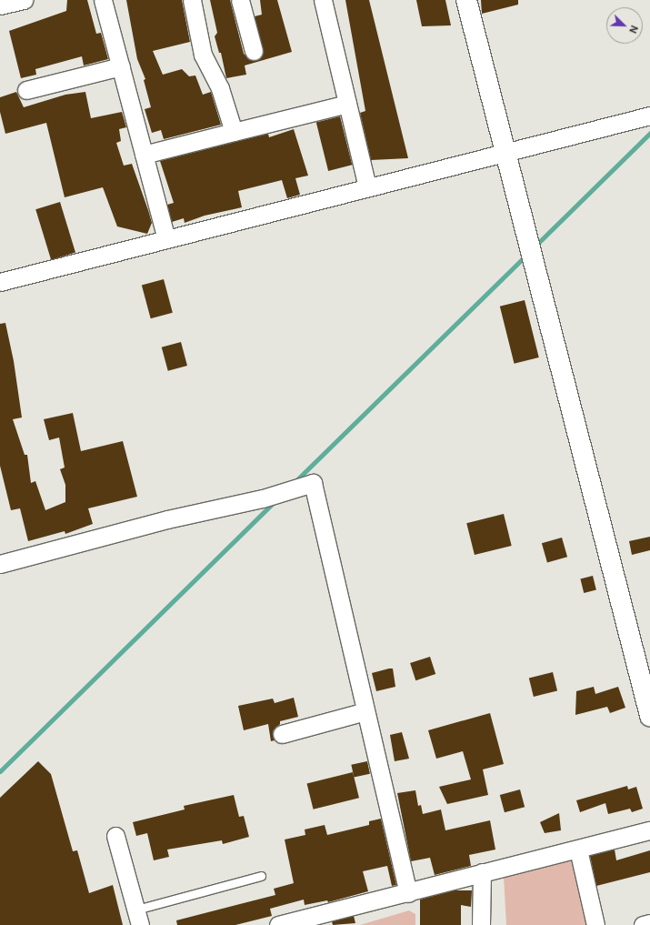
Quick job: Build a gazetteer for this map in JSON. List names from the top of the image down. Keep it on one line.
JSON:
{"north":"bottom right"}
